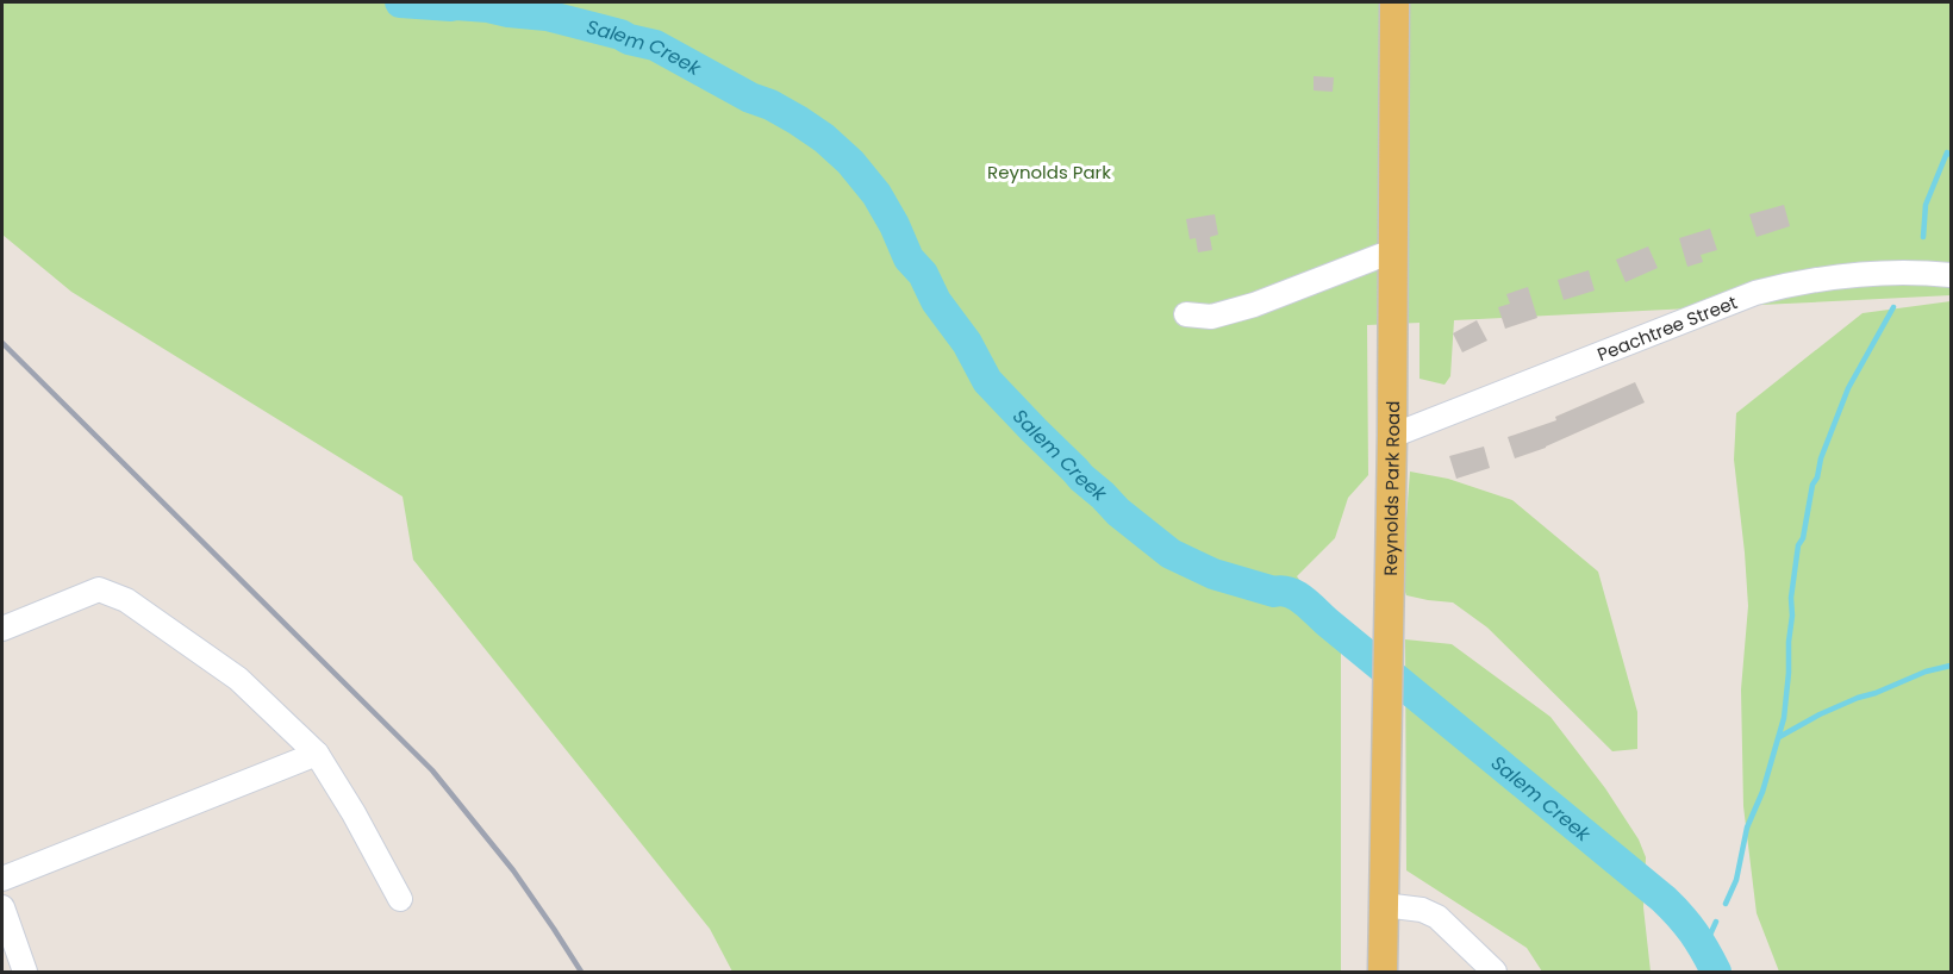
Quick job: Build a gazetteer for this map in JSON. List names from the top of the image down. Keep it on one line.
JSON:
{"streets":{"main road":["Reynolds Park Road"],"street":["Peachtree Street"]},"crossings":[["Peachtree Street","Reynolds Park Road"]],"water":["Salem Creek"],"parks":["Reynolds Park"]}
